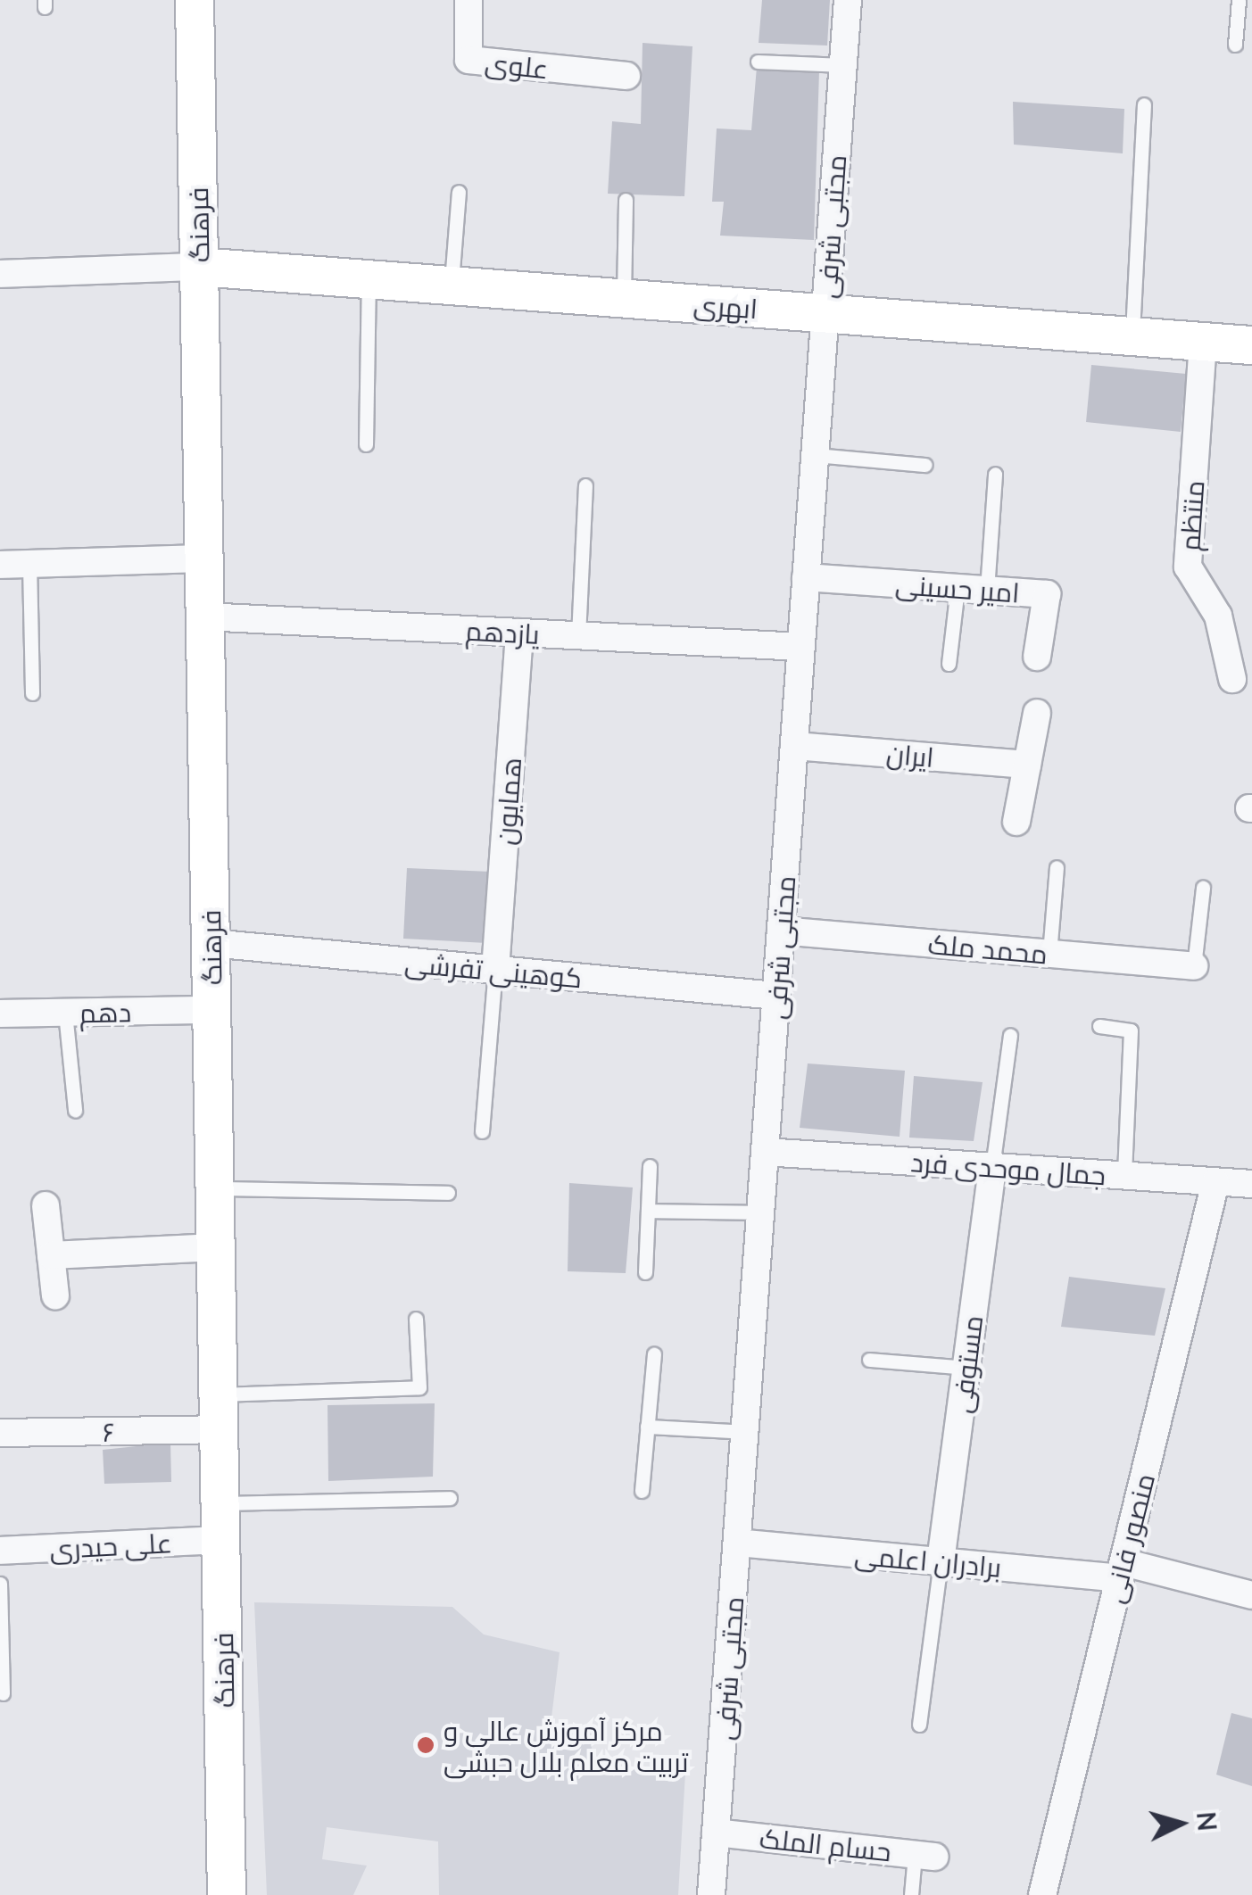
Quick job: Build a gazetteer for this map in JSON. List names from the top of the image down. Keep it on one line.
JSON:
{"streets":{"street":["علوی","فرهنگ","مجتبی شرفی","ابهری","منتظم","امیر حسینی","یازدهم","ایران","همایون","محمد ملک","کوهینی تفرشی","دهم","جمال موحدی فرد","مستوفی","۶","منصور فانی","علی حیدری","برادران اعلمی","حسام الملک"]},"crossings":[["فرهنگ","ابهری"],["فرهنگ","یازدهم"],["فرهنگ","کوهینی تفرشی"],["فرهنگ","دهم"],["فرهنگ","۶"],["فرهنگ","علی حیدری"],["مجتبی شرفی","ابهری"],["مجتبی شرفی","امیر حسینی"],["مجتبی شرفی","یازدهم"],["مجتبی شرفی","ایران"],["مجتبی شرفی","محمد ملک"],["مجتبی شرفی","کوهینی تفرشی"],["مجتبی شرفی","جمال موحدی فرد"],["مجتبی شرفی","برادران اعلمی"],["مجتبی شرفی","حسام الملک"],["ابهری","منتظم"],["یازدهم","همایون"],["همایون","کوهینی تفرشی"],["جمال موحدی فرد","مستوفی"],["جمال موحدی فرد","منصور فانی"],["مستوفی","برادران اعلمی"],["منصور فانی","برادران اعلمی"]],"places":["مرکز آموزش عالی و تربیت معلم بلال حبشی"],"north":"right"}
